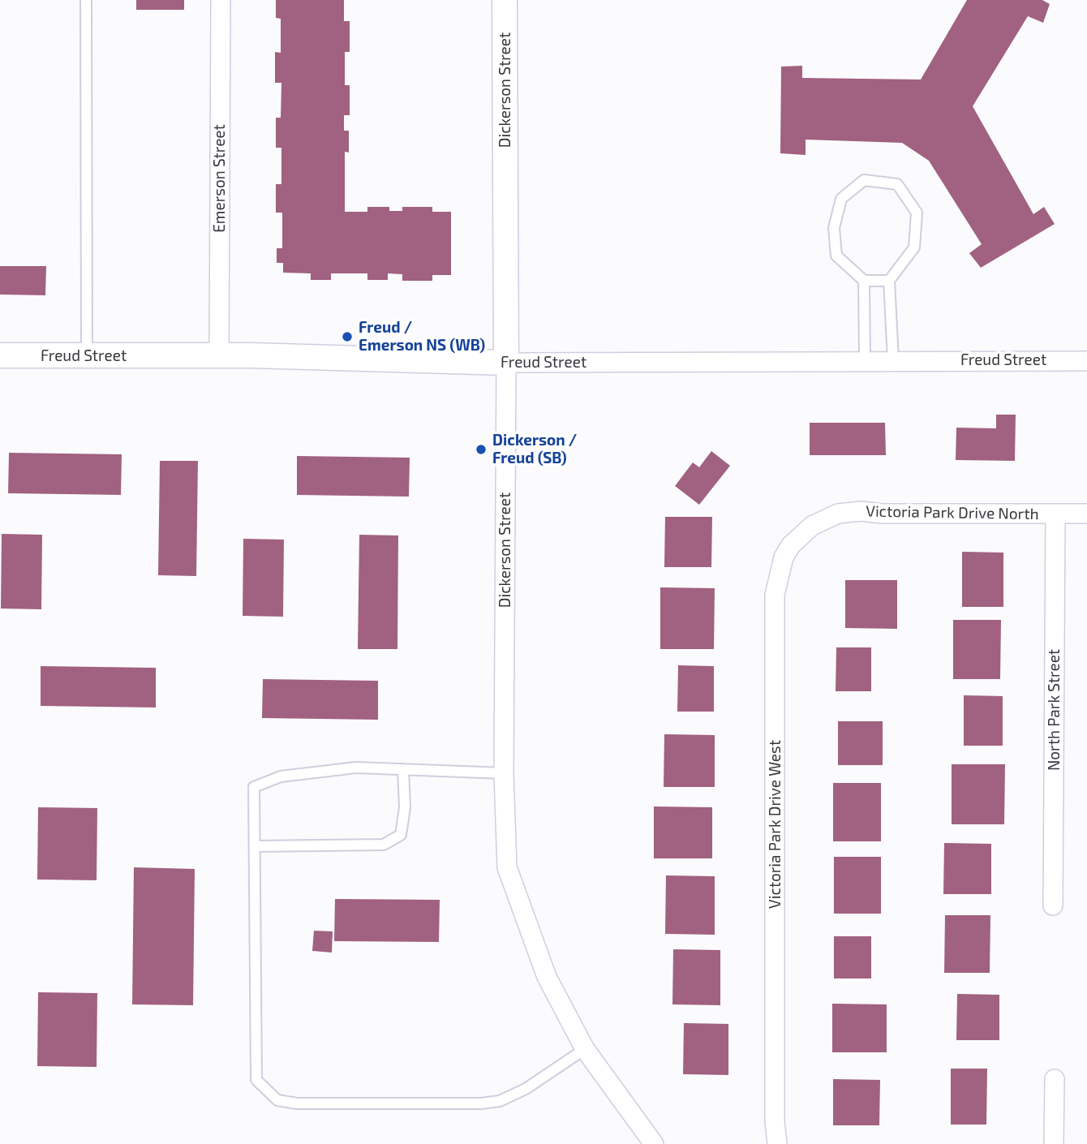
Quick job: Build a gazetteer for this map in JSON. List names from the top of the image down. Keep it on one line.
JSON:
{"streets":{"street":["Dickerson Street","Emerson Street","Freud Street","Victoria Park Drive North","North Park Street","Victoria Park Drive West"]},"crossings":[["Dickerson Street","Freud Street"],["Emerson Street","Freud Street"],["Victoria Park Drive North","North Park Street"],["Victoria Park Drive North","Victoria Park Drive West"]],"places":["Freud / Emerson NS (WB)","Dickerson / Freud (SB)"]}
